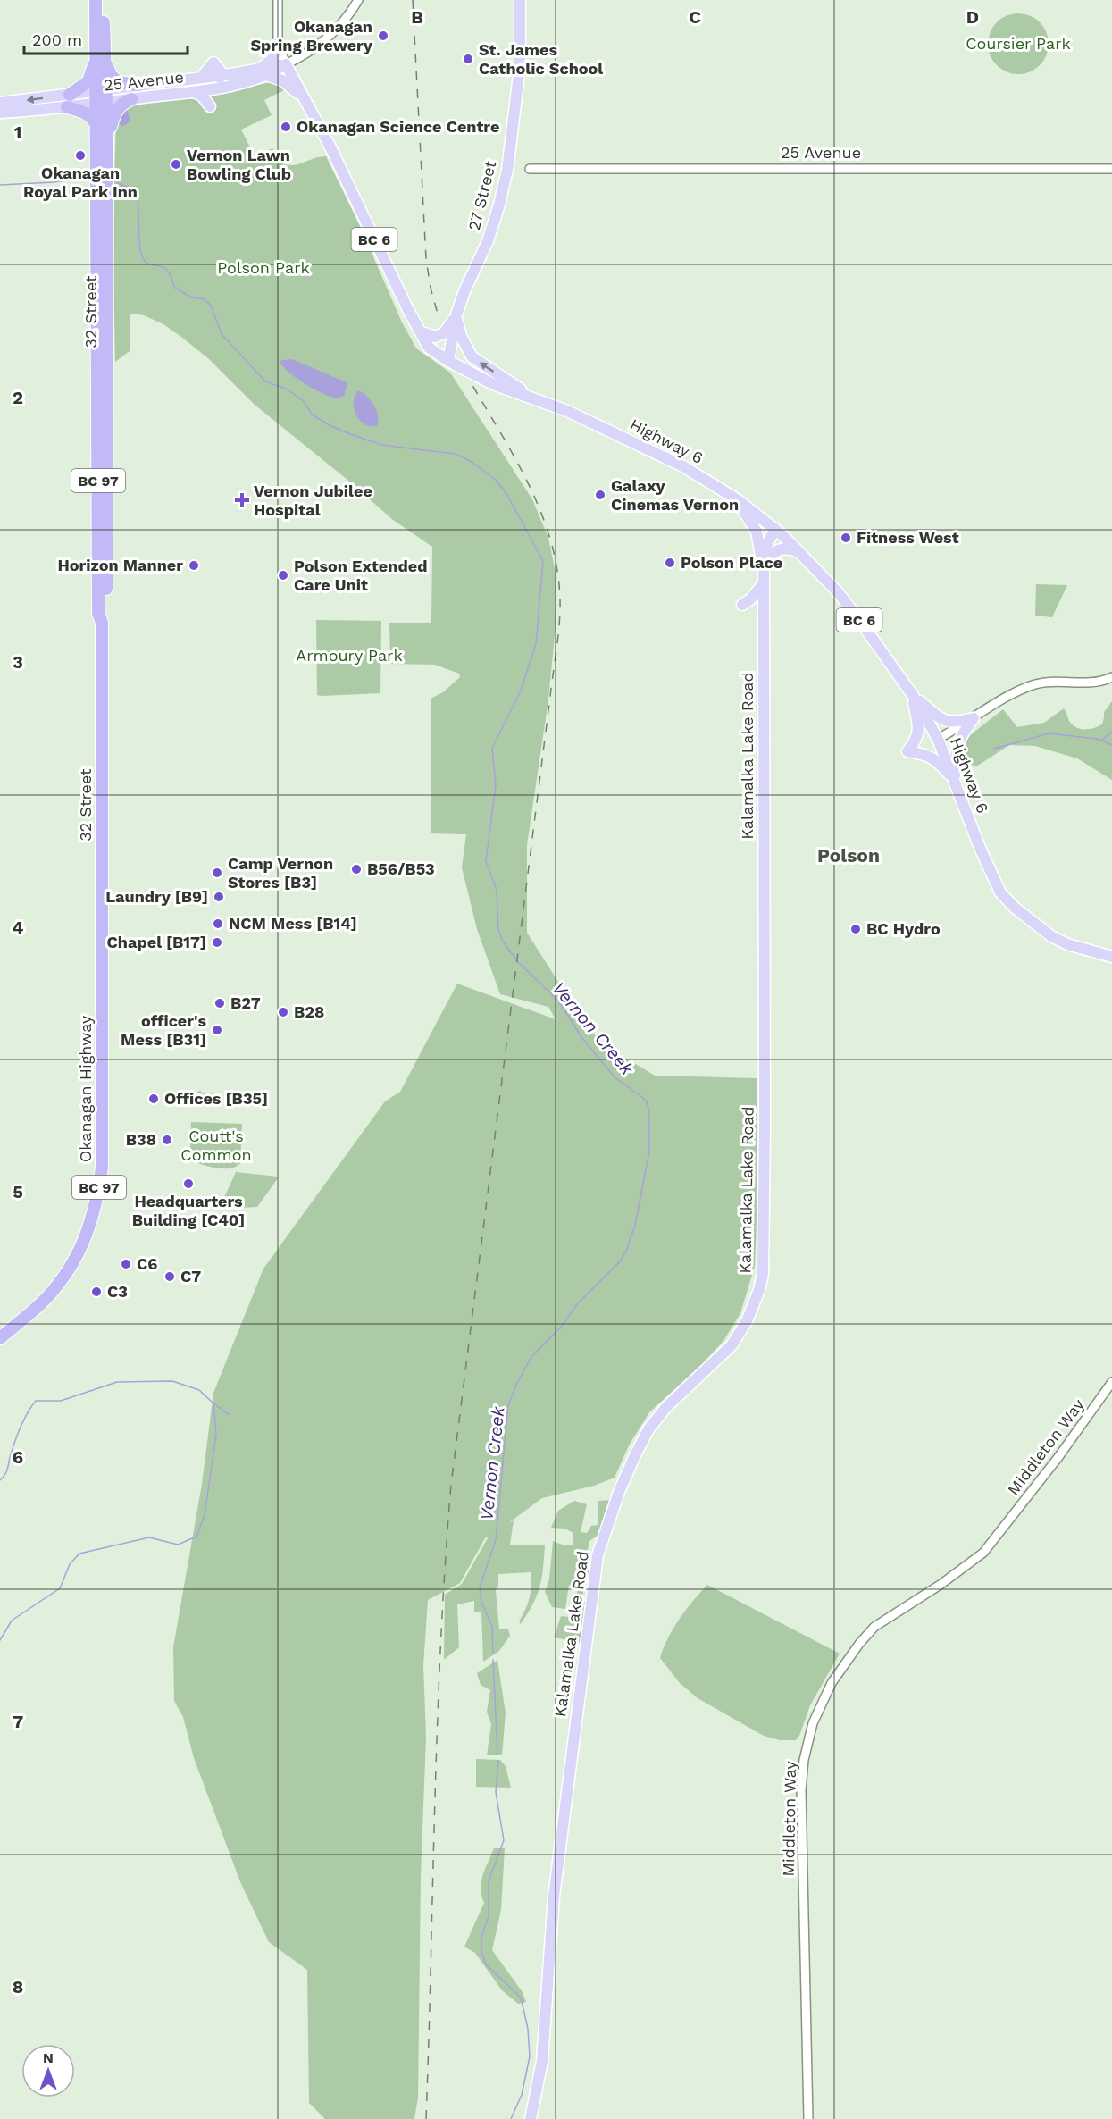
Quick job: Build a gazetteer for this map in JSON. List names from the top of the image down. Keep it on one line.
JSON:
{"streets":{"highway":["32 Street","BC 97","Okanagan Highway"],"main road":["25 Avenue","27 Street","BC 6","Highway 6","Kalamalka Lake Road"],"street":["Middleton Way"]},"crossings":[["25 Avenue","32 Street"],["25 Avenue","Highway 6"],["27 Street","Highway 6"],["32 Street","Okanagan Highway"],["Highway 6","Kalamalka Lake Road"]],"districts":["Polson"],"water":["Vernon Creek"],"parks":["Coursier Park","Polson Park","Armoury Park","Coutt's Common"],"places":{"other":["Okanagan Spring Brewery","St. James Catholic School","Okanagan Science Centre","Okanagan Royal Park Inn","Vernon Lawn Bowling Club","Galaxy Cinemas Vernon","Fitness West","Polson Place","Horizon Manner","Polson Extended Care Unit","B56/B53","Camp Vernon Stores [B3]","Laundry [B9]","NCM Mess [B14]","BC Hydro","Chapel [B17]","B27","B28","officer's Mess [B31]","Offices [B35]","B38","Headquarters Building [C40]","C6","C7","C3"],"health":["Vernon Jubilee Hospital"]},"scale_bar":"200 m","north":"top","grid":{"columns":["B","C","D"],"rows":["1","2","3","4","5","6","7","8"]}}
